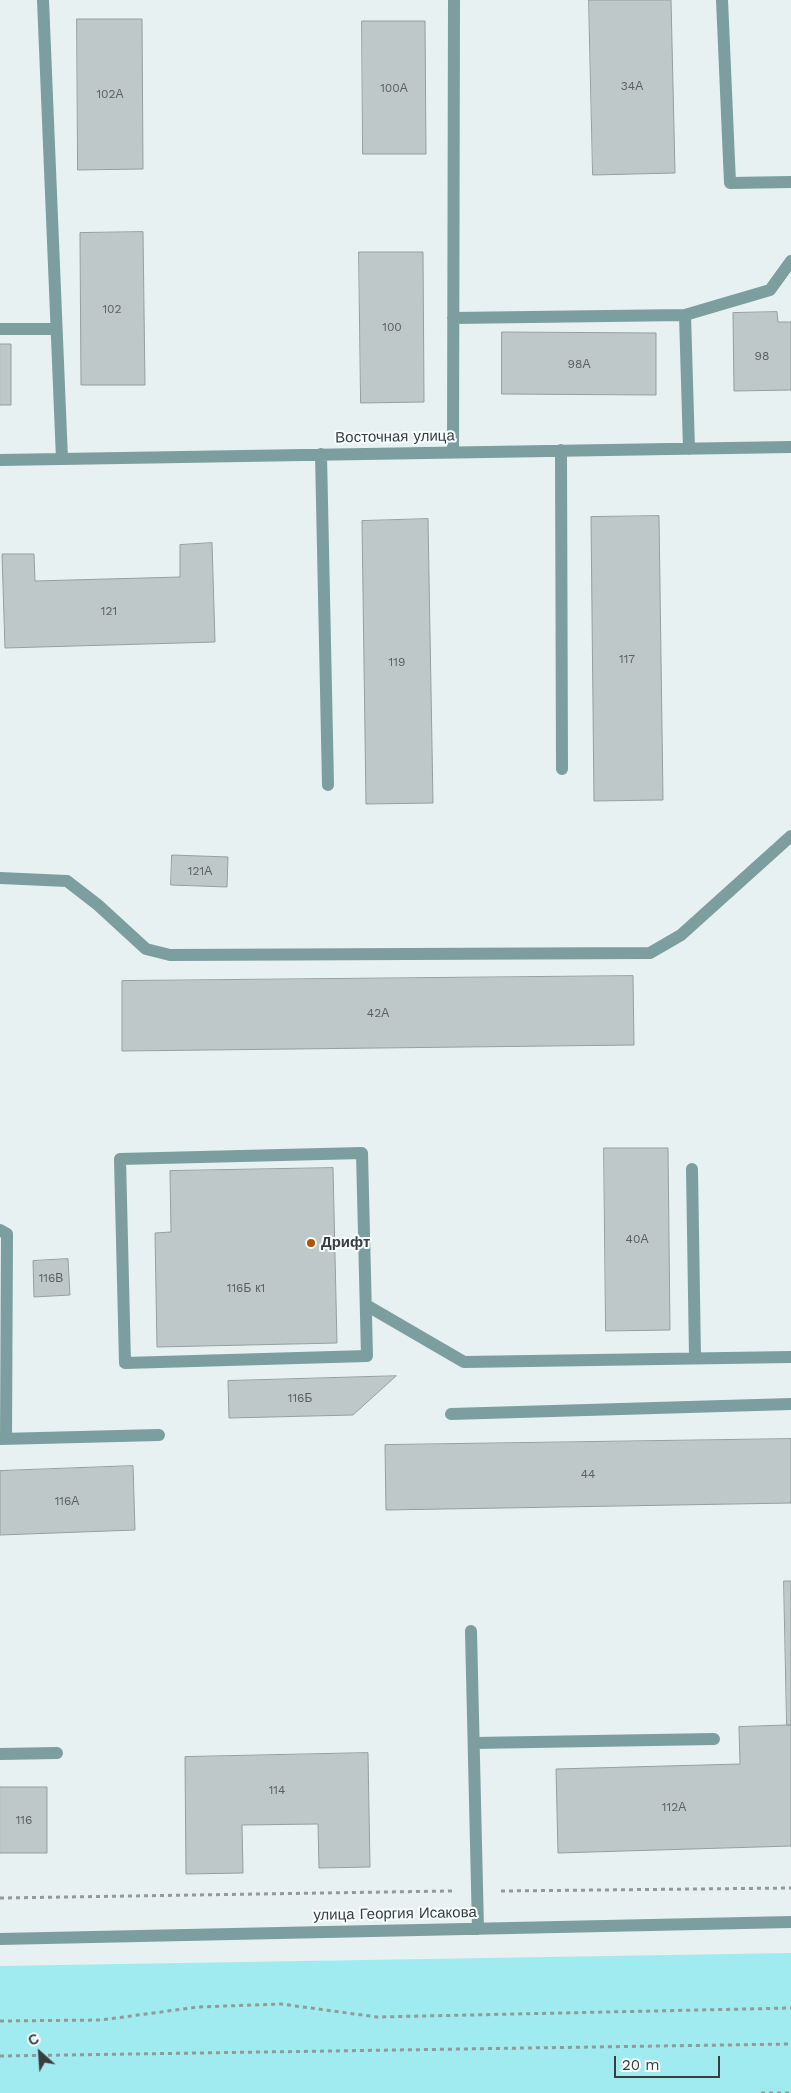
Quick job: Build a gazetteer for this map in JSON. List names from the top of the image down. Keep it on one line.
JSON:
{"streets":{"street":["Восточная улица","улица Георгия Исакова"]},"places":["Дрифт"],"house_numbers":["34А","100А","102А","102","100","98","98А","121","117","119","121А","42А","40А","116В","116Б к1","116Б","44","116А","114","112А","116"],"scale_bar":"20 m","north":"top left"}
